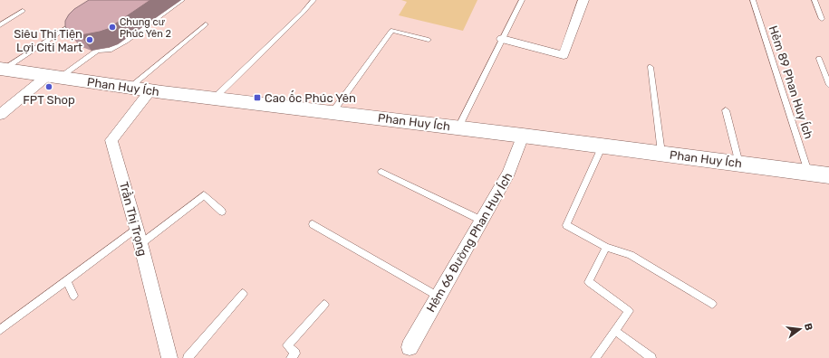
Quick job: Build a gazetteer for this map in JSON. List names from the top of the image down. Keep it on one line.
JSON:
{"streets":{"main road":["Phan Huy Ích"],"street":["Trần Thị Trọng","Hẻm 66 Đường Phan Huy Ích"],"lane":["Hẻm 89 Phan Huy Ích"]},"crossings":[["Hẻm 89 Phan Huy Ích","Phan Huy Ích"],["Phan Huy Ích","Trần Thị Trọng"],["Phan Huy Ích","Hẻm 66 Đường Phan Huy Ích"]],"places":{"other":["Chung cư Phúc Yên 2","Siêu Thị Tiện Lợi Citi Mart","FPT Shop"],"transit":["Cao ốc Phúc Yên"]},"north":"right"}
